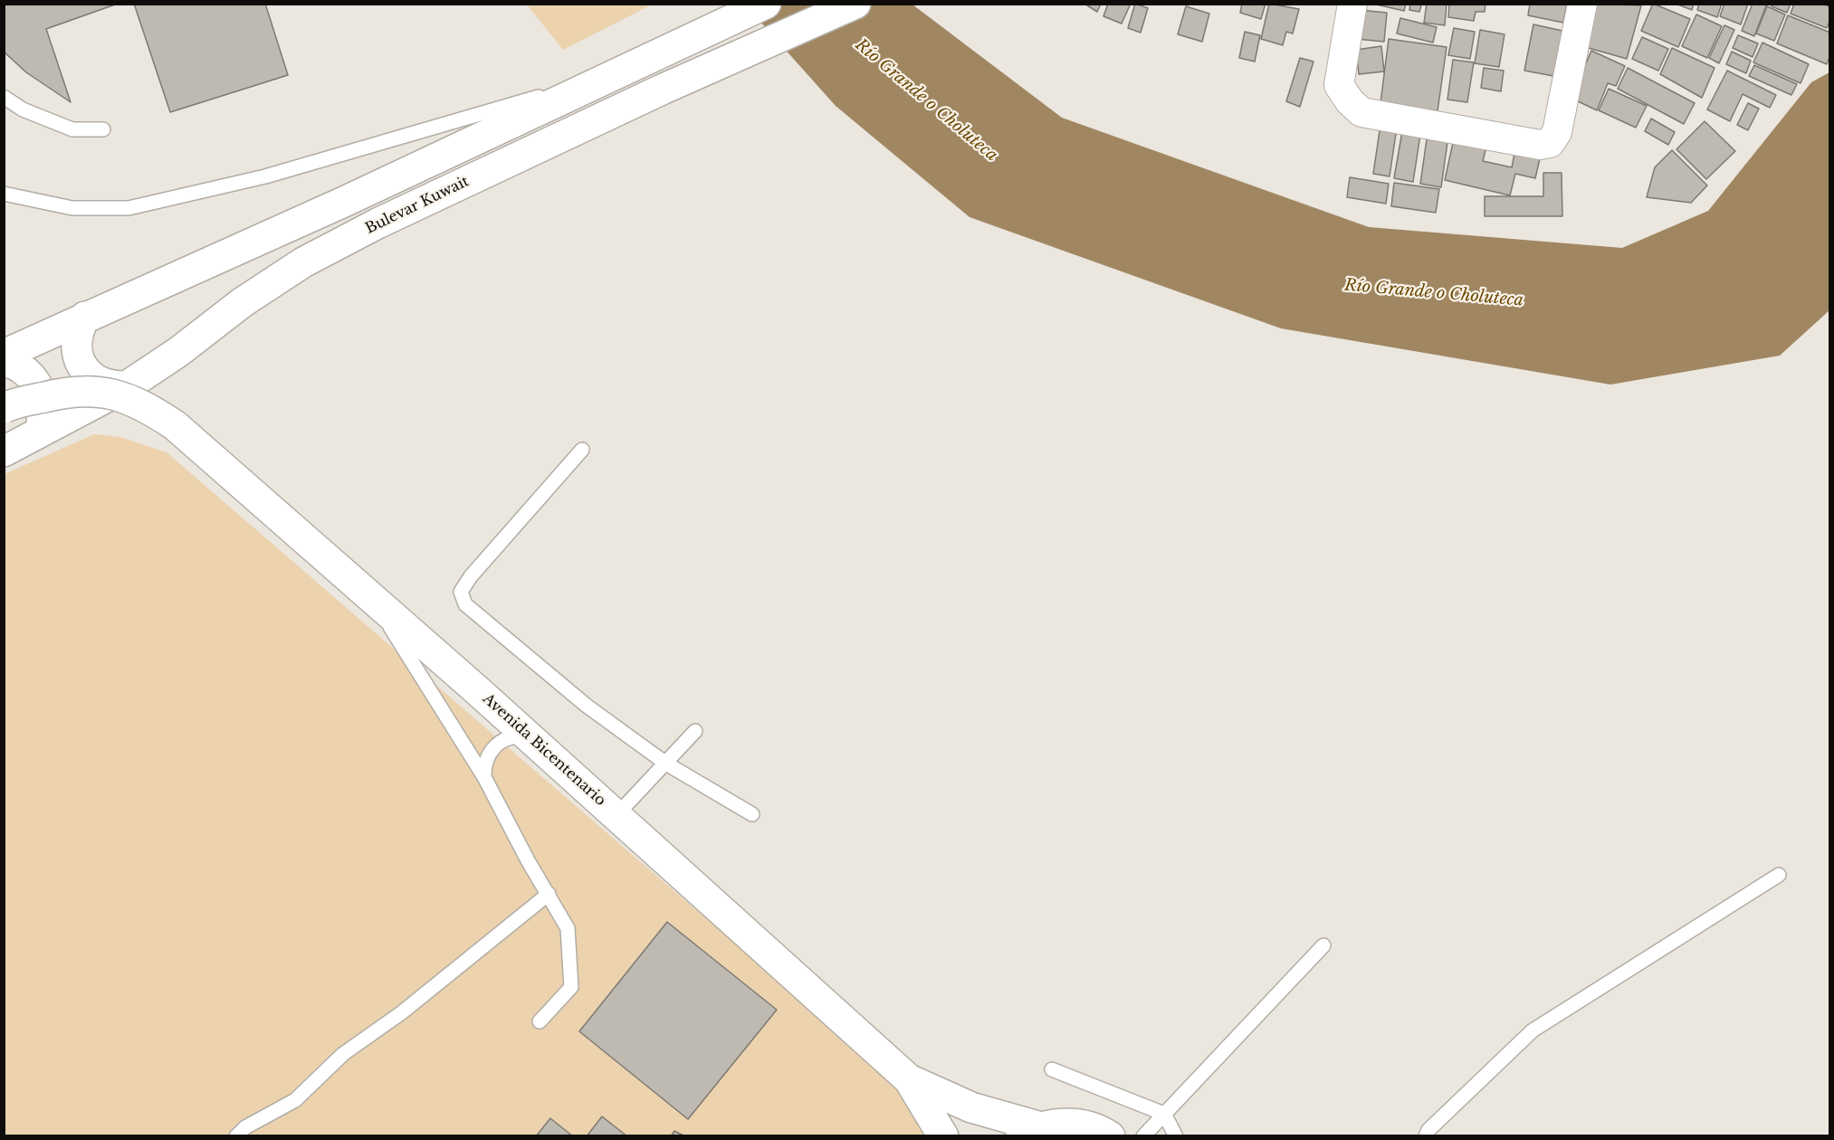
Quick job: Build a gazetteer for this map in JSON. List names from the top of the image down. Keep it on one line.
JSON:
{"streets":{"main road":["Bulevar Kuwait","Avenida Bicentenario"]},"water":["Río Grande o Choluteca"]}
